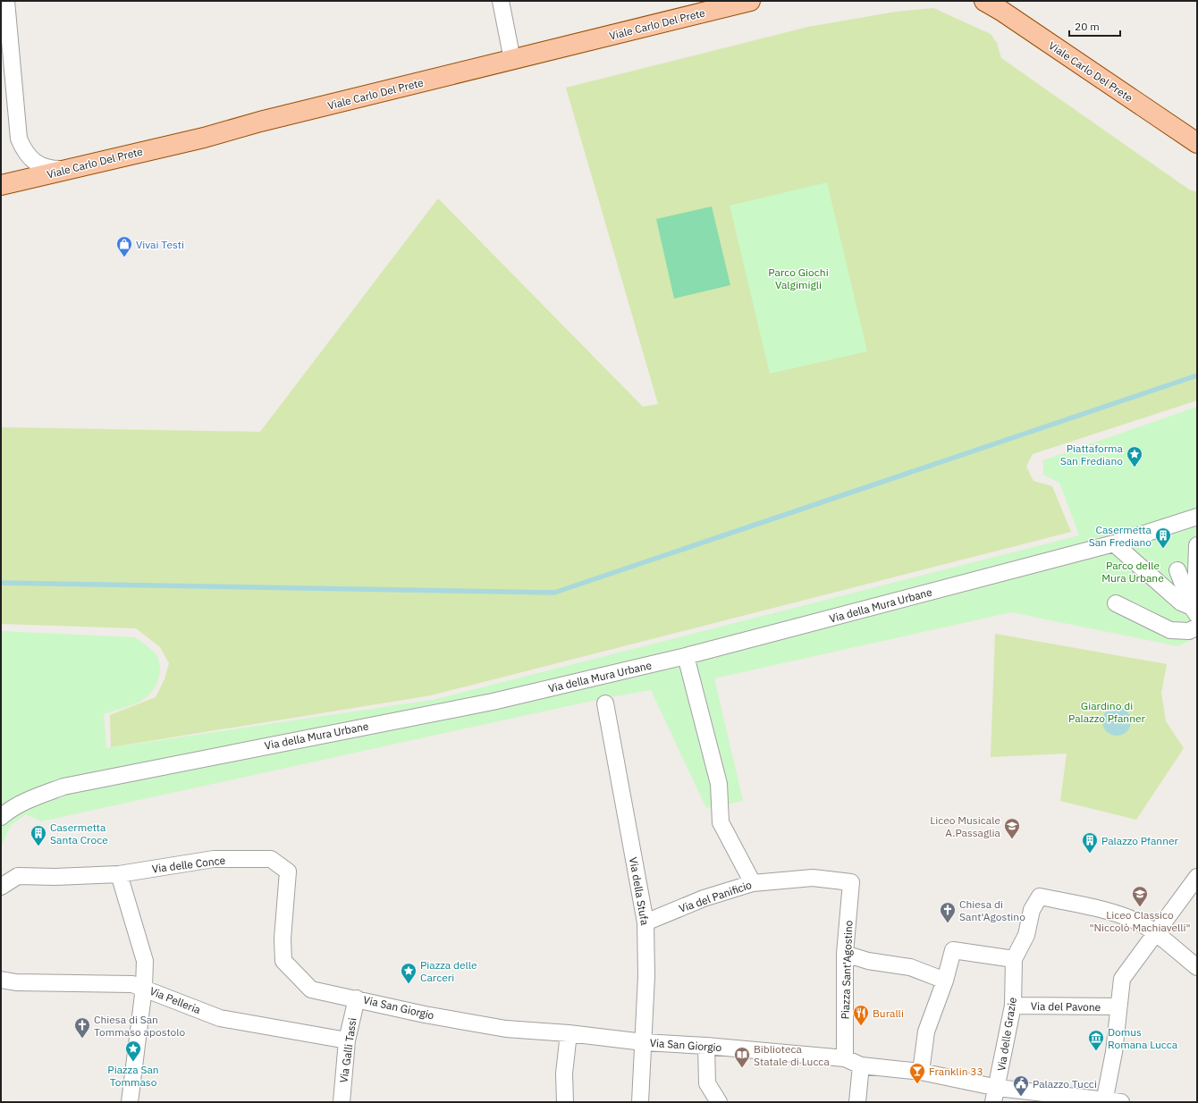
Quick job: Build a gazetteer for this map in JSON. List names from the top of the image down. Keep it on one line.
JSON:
{"streets":{"main road":["Viale Carlo Del Prete"],"street":["Via della Mura Urbane","Via delle Conce","Via della Stufa","Via del Panificio","Piazza Sant'Agostino","Via Pelleria","Via del Pavone","Via San Giorgio","Via delle Grazie","Via Galli Tassi"]},"crossings":[["Via delle Conce","Via San Giorgio"],["Via delle Conce","Via Galli Tassi"],["Via della Stufa","Via del Panificio"],["Via della Stufa","Via San Giorgio"],["Via del Panificio","Piazza Sant'Agostino"],["Piazza Sant'Agostino","Via San Giorgio"],["Via Pelleria","Via Galli Tassi"],["Via del Pavone","Via delle Grazie"],["Via San Giorgio","Via delle Grazie"],["Via San Giorgio","Via Galli Tassi"]],"parks":["Parco Giochi Valgimigli","Parco delle Mura Urbane","Giardino di Palazzo Pfanner"],"places":{"shop":["Vivai Testi"],"place":["Piattaforma San Frediano","Piazza delle Carceri","Piazza San Tommaso"],"building":["Casermetta San Frediano","Casermetta Santa Croce","Palazzo Pfanner"],"school or university":["Liceo Musicale A.Passaglia","Liceo Classico \"Niccolò Machiavelli\""],"church":["Chiesa di Sant'Agostino","Chiesa di San Tommaso apostolo"],"restaurant":["Buralli"],"museum":["Domus Romana Lucca"],"library":["Biblioteca Statale di Lucca"],"bar":["Franklin 33"],"public building":["Palazzo Tucci"]},"scale_bar":"20 m"}
